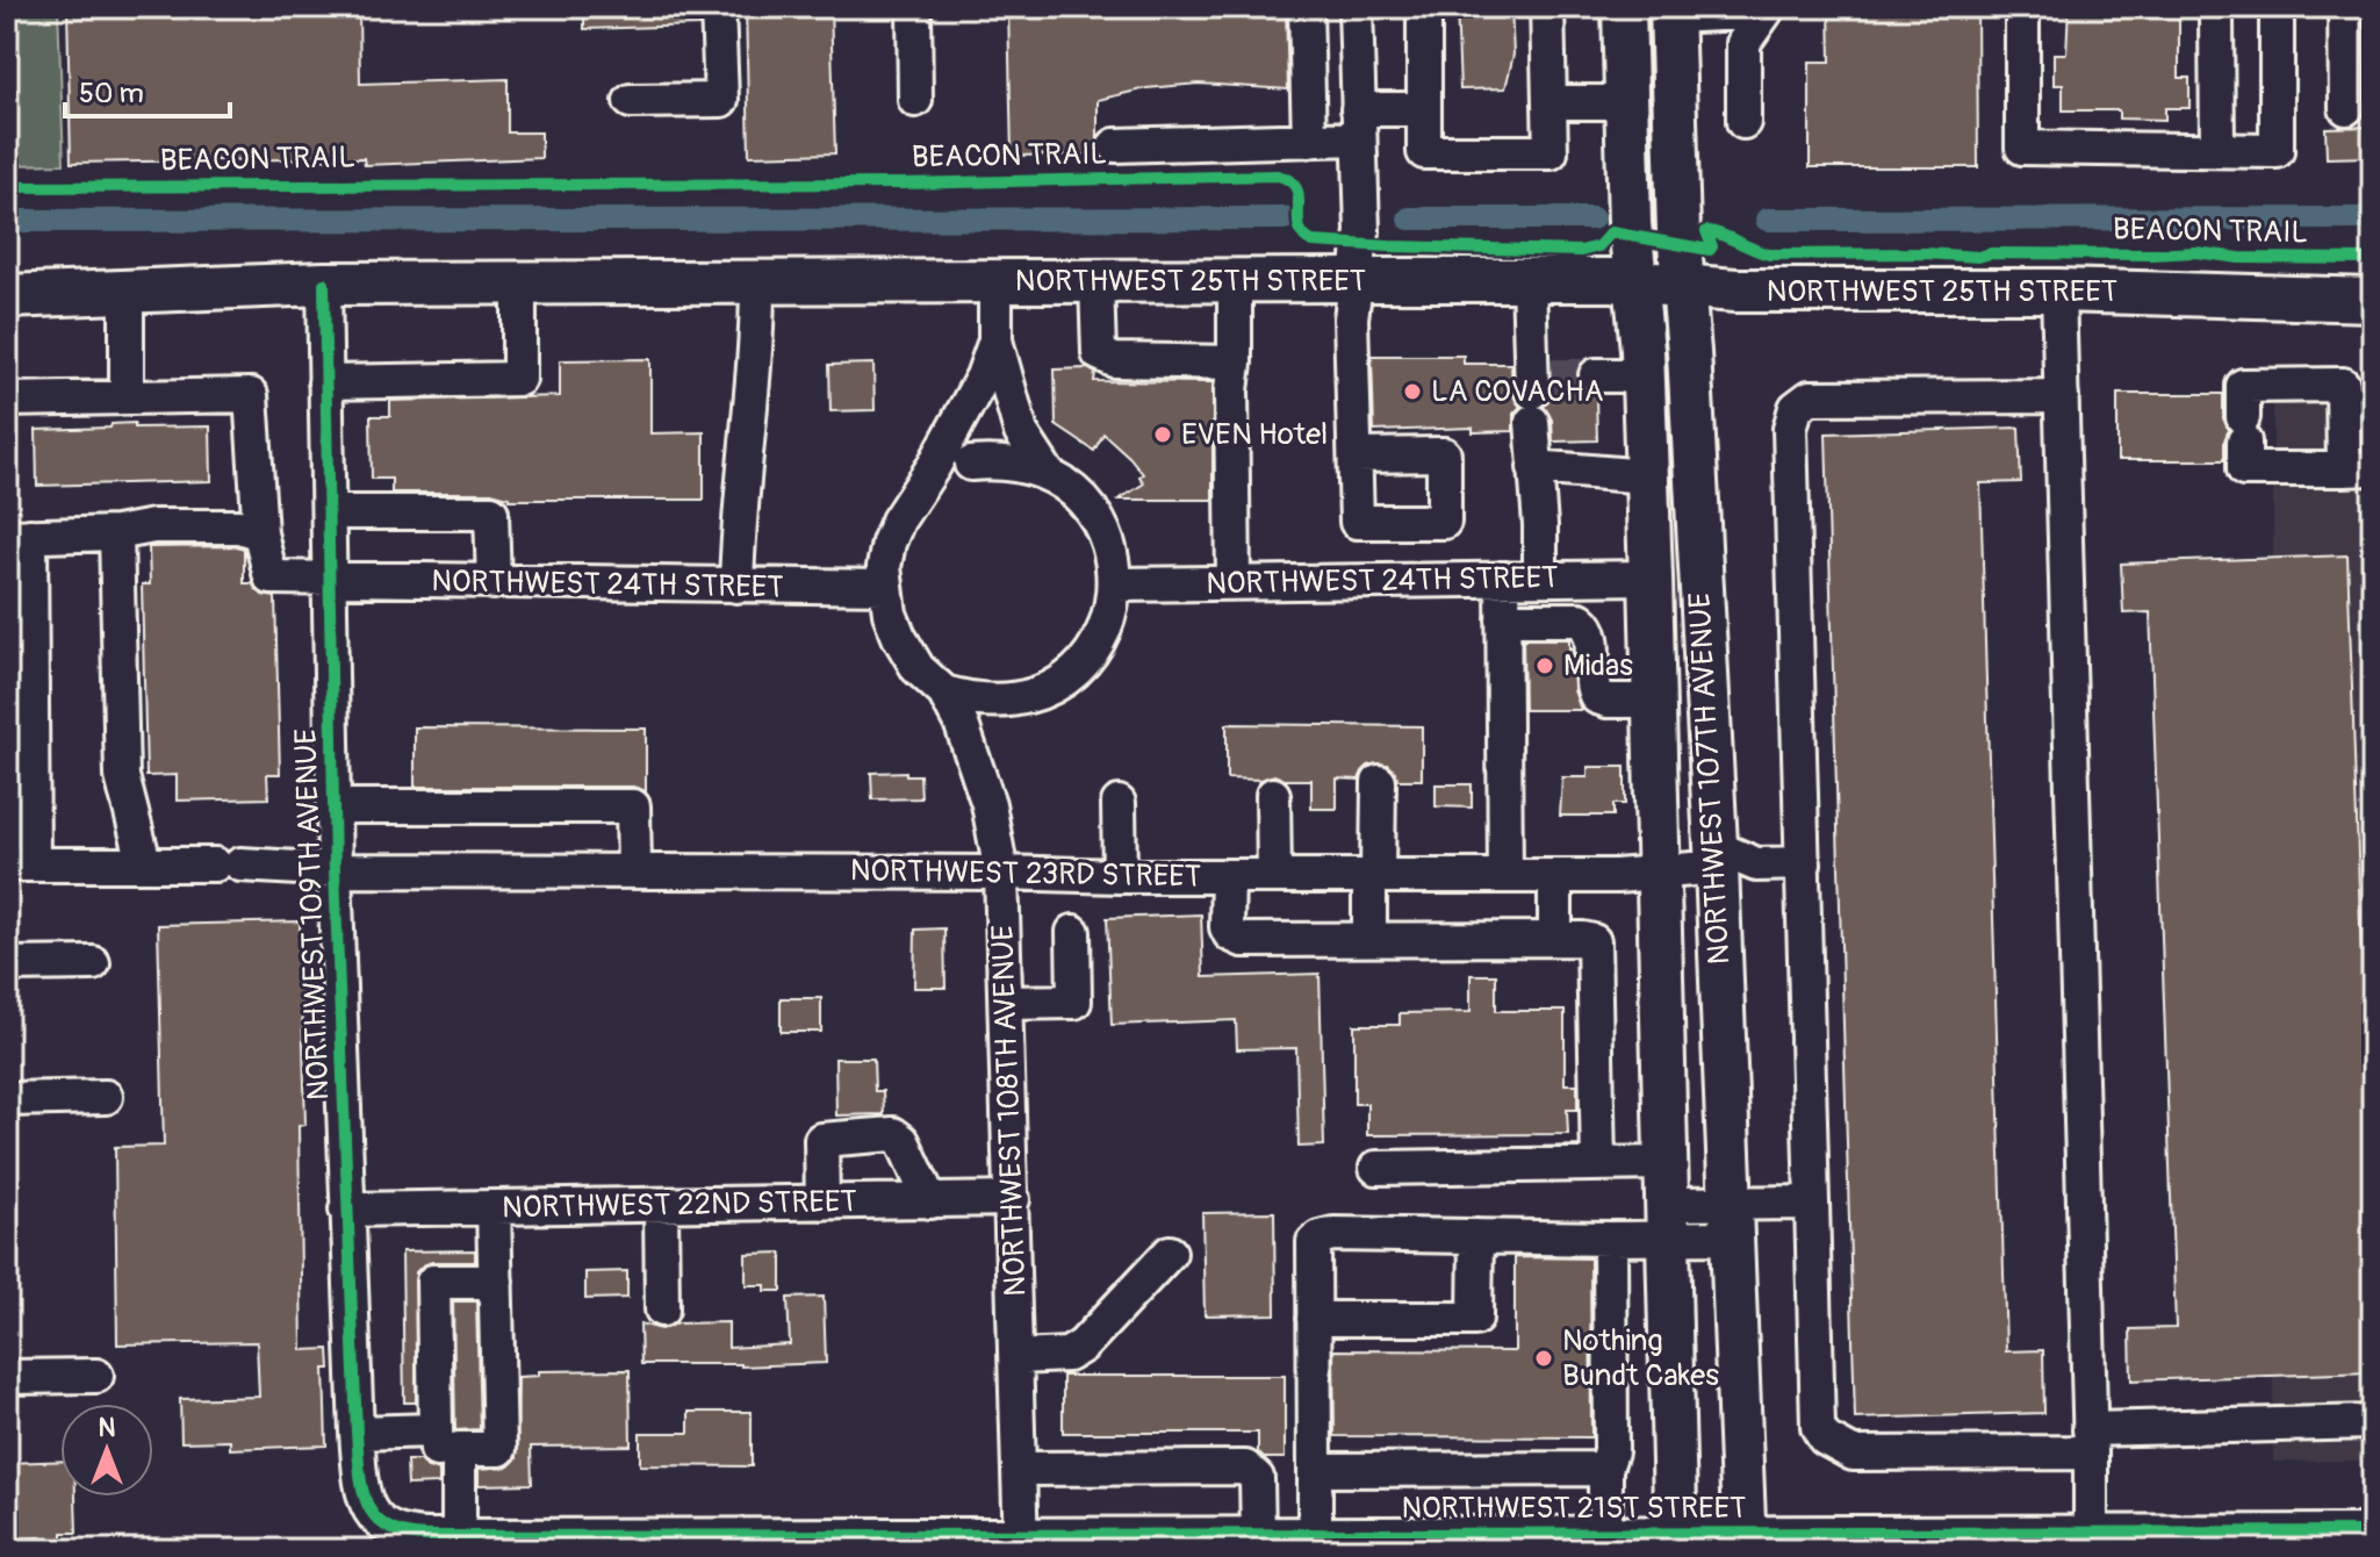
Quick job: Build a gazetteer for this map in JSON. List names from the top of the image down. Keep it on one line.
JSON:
{"streets":{"main road":["NORTHWEST 25TH STREET","NORTHWEST 107TH AVENUE"],"street":["NORTHWEST 24TH STREET","NORTHWEST 23RD STREET","NORTHWEST 109TH AVENUE","NORTHWEST 108TH AVENUE","NORTHWEST 22ND STREET","NORTHWEST 21ST STREET"],"cycle path":["BEACON TRAIL"]},"crossings":[["NORTHWEST 25TH STREET","NORTHWEST 107TH AVENUE"],["NORTHWEST 25TH STREET","NORTHWEST 109TH AVENUE"],["NORTHWEST 25TH STREET","NORTHWEST 108TH AVENUE"],["NORTHWEST 24TH STREET","NORTHWEST 107TH AVENUE"],["NORTHWEST 24TH STREET","NORTHWEST 109TH AVENUE"],["NORTHWEST 24TH STREET","NORTHWEST 108TH AVENUE"],["NORTHWEST 107TH AVENUE","NORTHWEST 23RD STREET"],["NORTHWEST 107TH AVENUE","NORTHWEST 21ST STREET"],["NORTHWEST 23RD STREET","NORTHWEST 109TH AVENUE"],["NORTHWEST 23RD STREET","NORTHWEST 108TH AVENUE"],["NORTHWEST 109TH AVENUE","NORTHWEST 22ND STREET"],["NORTHWEST 109TH AVENUE","NORTHWEST 21ST STREET"],["NORTHWEST 108TH AVENUE","NORTHWEST 22ND STREET"],["NORTHWEST 108TH AVENUE","NORTHWEST 21ST STREET"]],"places":["LA COVACHA","EVEN Hotel","Midas","Nothing Bundt Cakes"],"scale_bar":"50 m","north":"top"}
